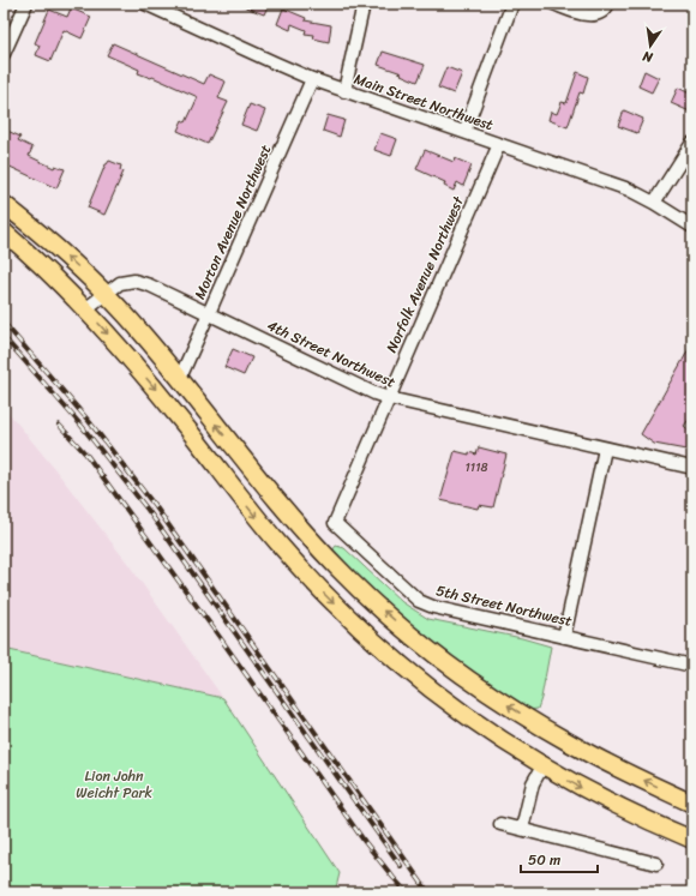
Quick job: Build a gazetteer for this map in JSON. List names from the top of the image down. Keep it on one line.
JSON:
{"streets":{"street":["Main Street Northwest","Morton Avenue Northwest","Norfolk Avenue Northwest","4th Street Northwest","5th Street Northwest"]},"crossings":[["Main Street Northwest","Morton Avenue Northwest"],["Main Street Northwest","Norfolk Avenue Northwest"],["Morton Avenue Northwest","4th Street Northwest"],["Norfolk Avenue Northwest","4th Street Northwest"],["Norfolk Avenue Northwest","5th Street Northwest"]],"parks":["Lion John Weicht Park"],"house_numbers":["1118"],"scale_bar":"50 m","north":"bottom"}
